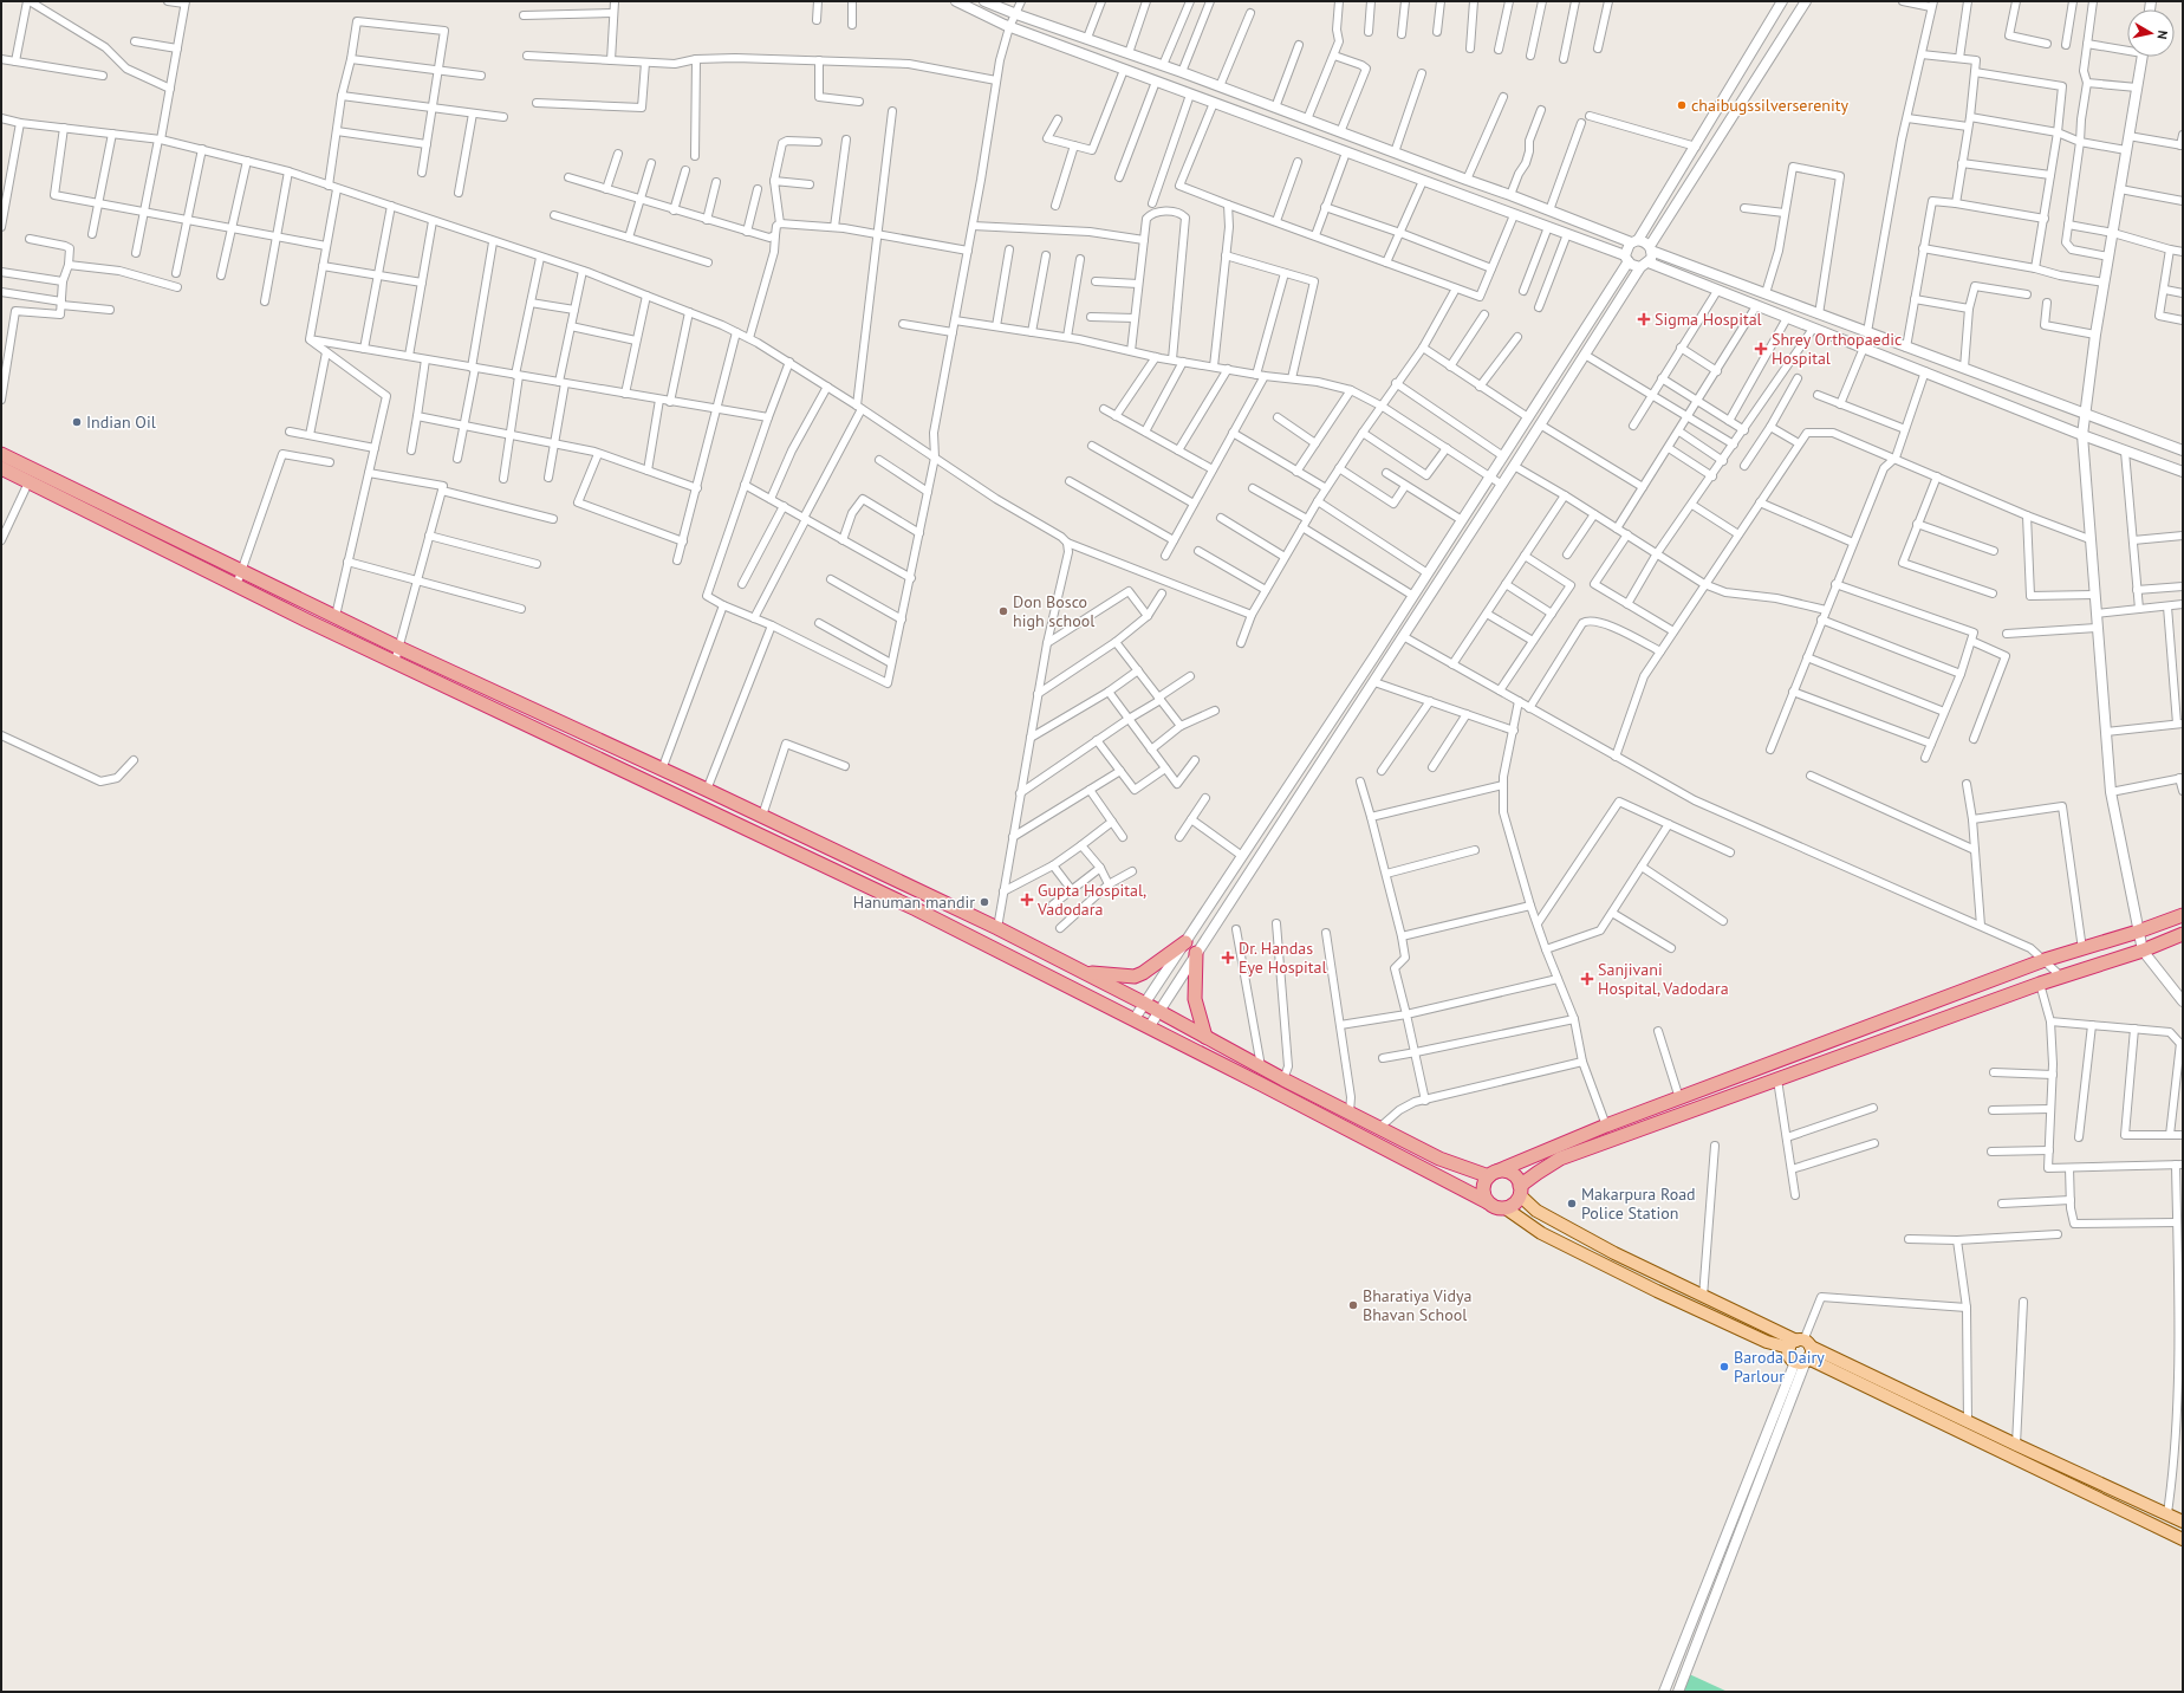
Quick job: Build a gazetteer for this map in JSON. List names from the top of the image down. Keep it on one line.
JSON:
{"places":{"other":["chaibugssilverserenity","Indian Oil","Don Bosco high school","Hanuman mandir","Makarpura Road Police Station","Bharatiya Vidya Bhavan School","Baroda Dairy Parlour"],"health":["Sigma Hospital","Shrey Orthopaedic Hospital","Gupta Hospital, Vadodara","Dr. Handas Eye Hospital","Sanjivani Hospital, Vadodara"]},"north":"right"}
